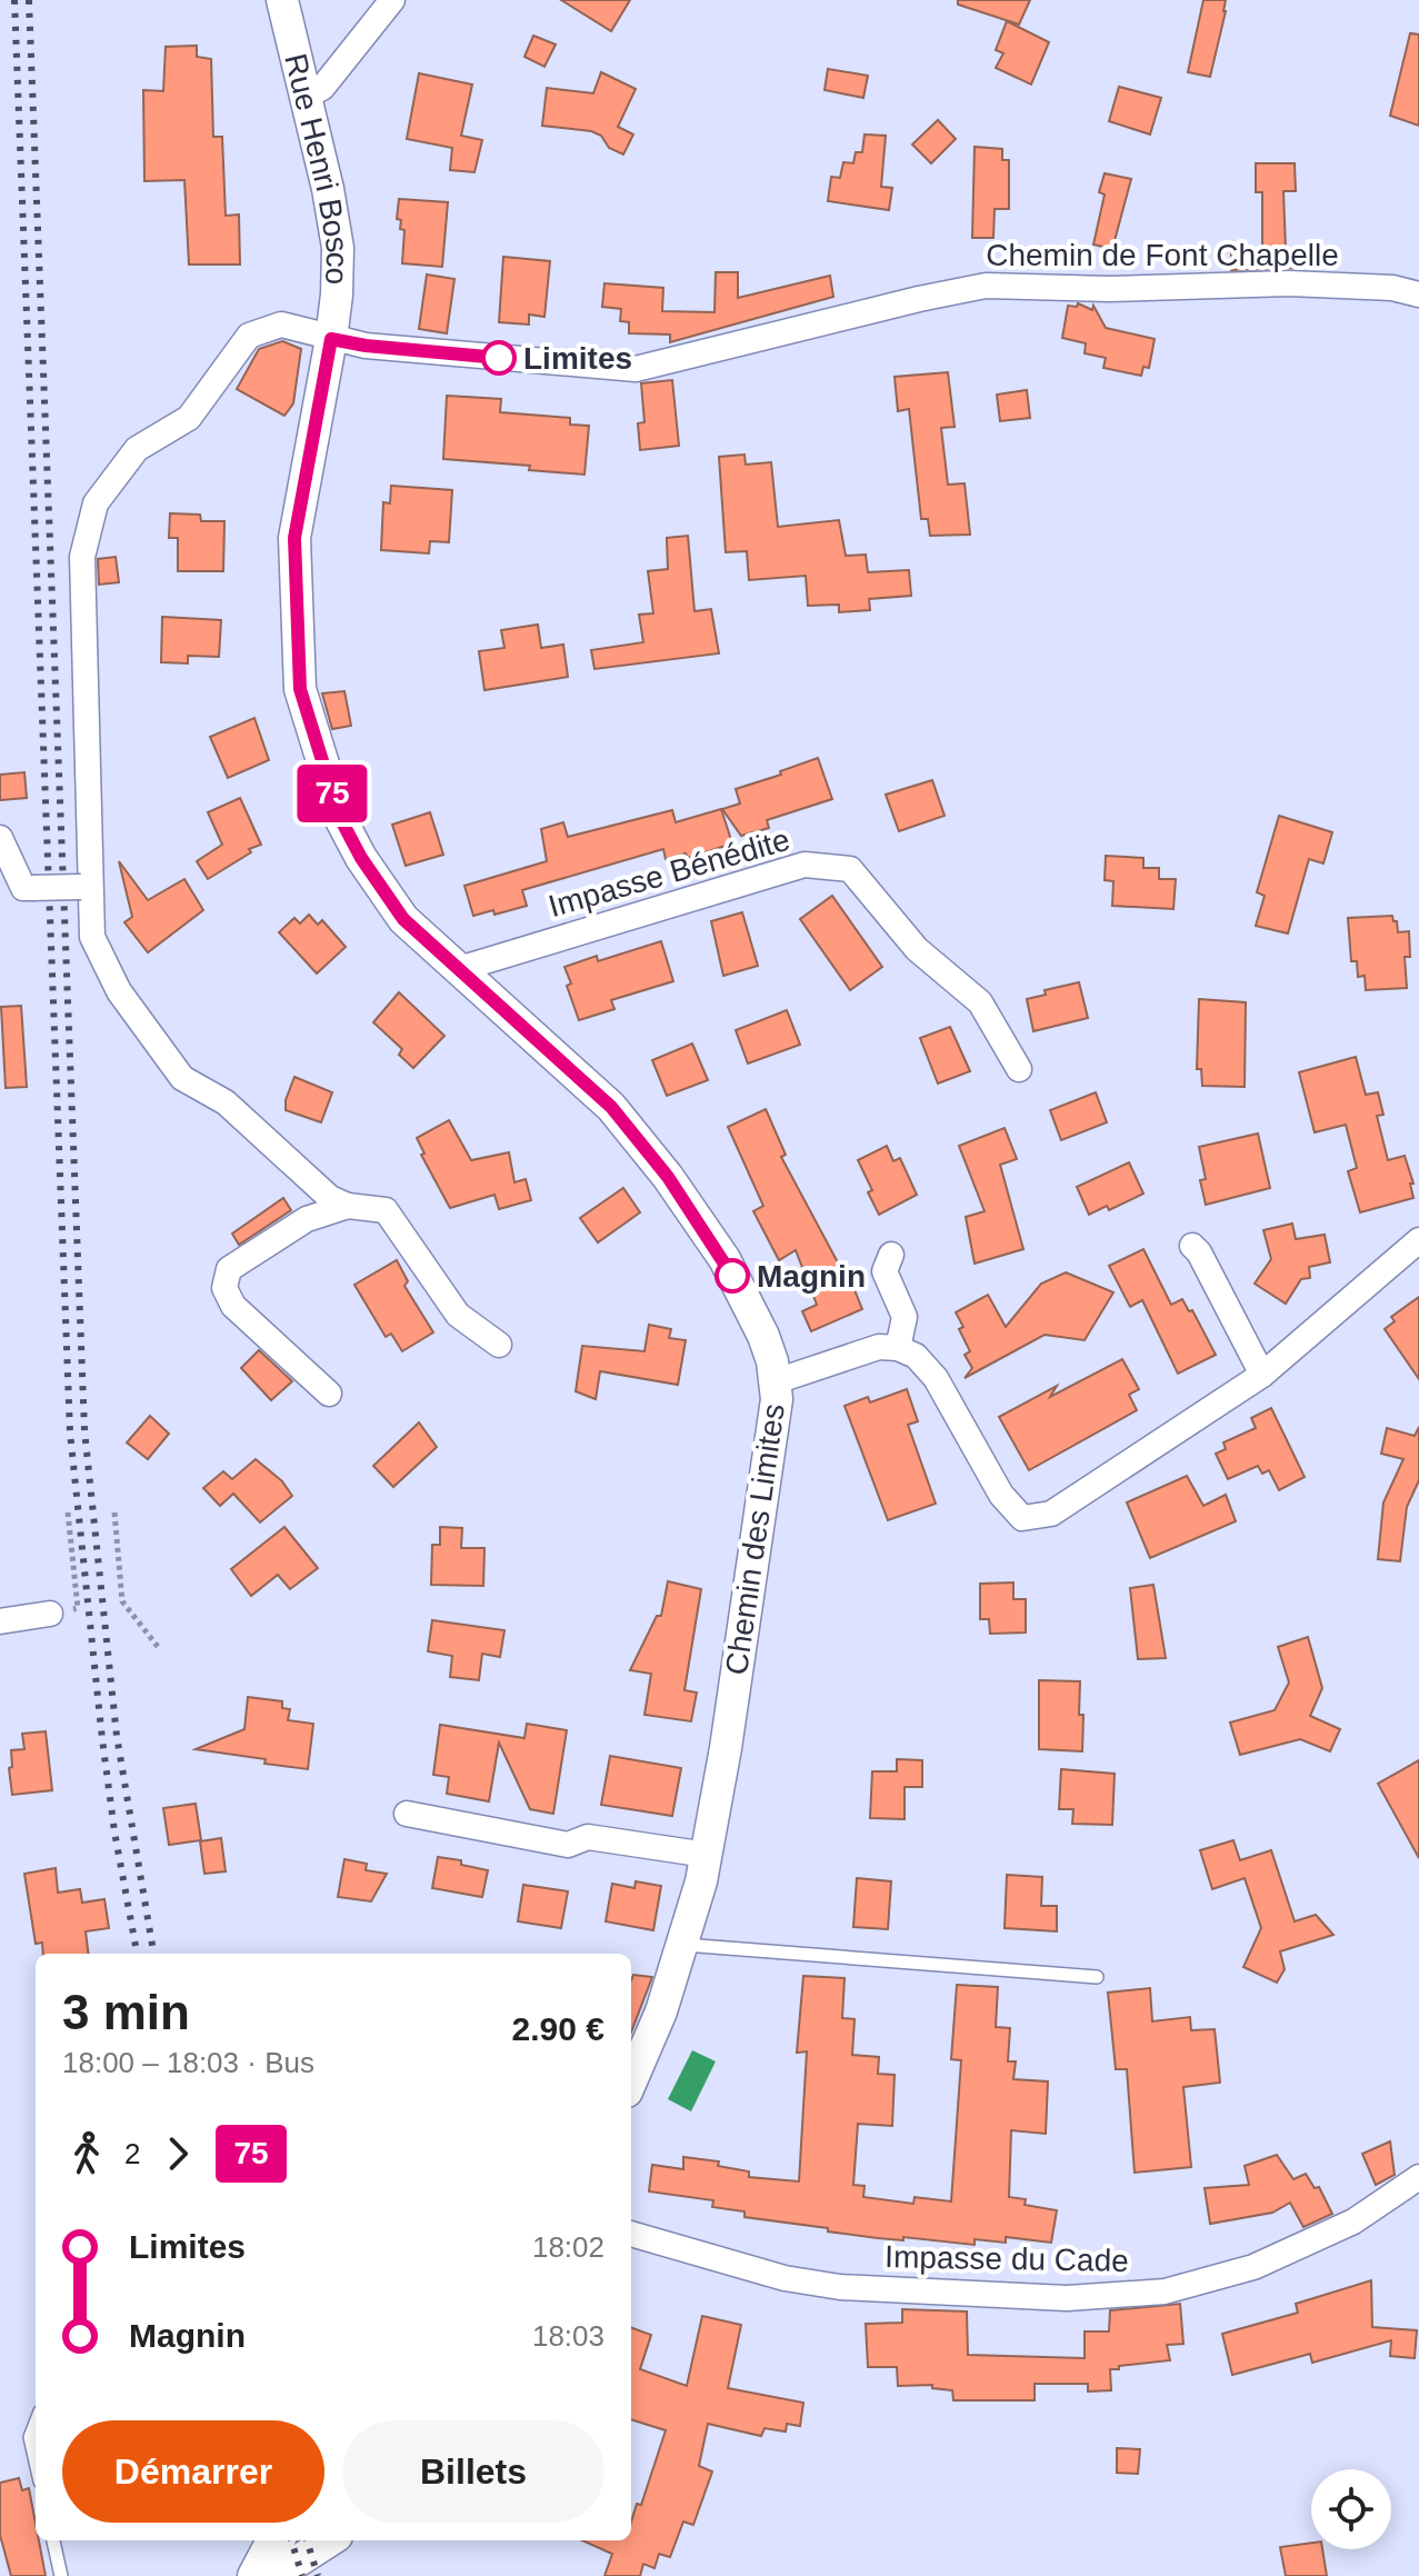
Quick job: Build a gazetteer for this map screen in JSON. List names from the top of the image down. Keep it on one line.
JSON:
{"streets":{"street":["Rue Henri Bosco","Chemin de Font Chapelle","Impasse Bénédite","Chemin des Limites","Impasse du Cade"]},"crossings":[["Rue Henri Bosco","Chemin de Font Chapelle"],["Rue Henri Bosco","Chemin des Limites"],["Chemin de Font Chapelle","Chemin des Limites"],["Impasse Bénédite","Chemin des Limites"]],"places":["Limites","Magnin"],"lines":["bus line 75"],"page":{"on_map":"75","heading":["3 min","18:00 – 18:03 · Bus","2.90 €"],"legs":["2","75"],"list":[{"name":"Limites","value":"18:02"},{"name":"Magnin","value":"18:03"}],"buttons":["Démarrer","Billets"]}}
